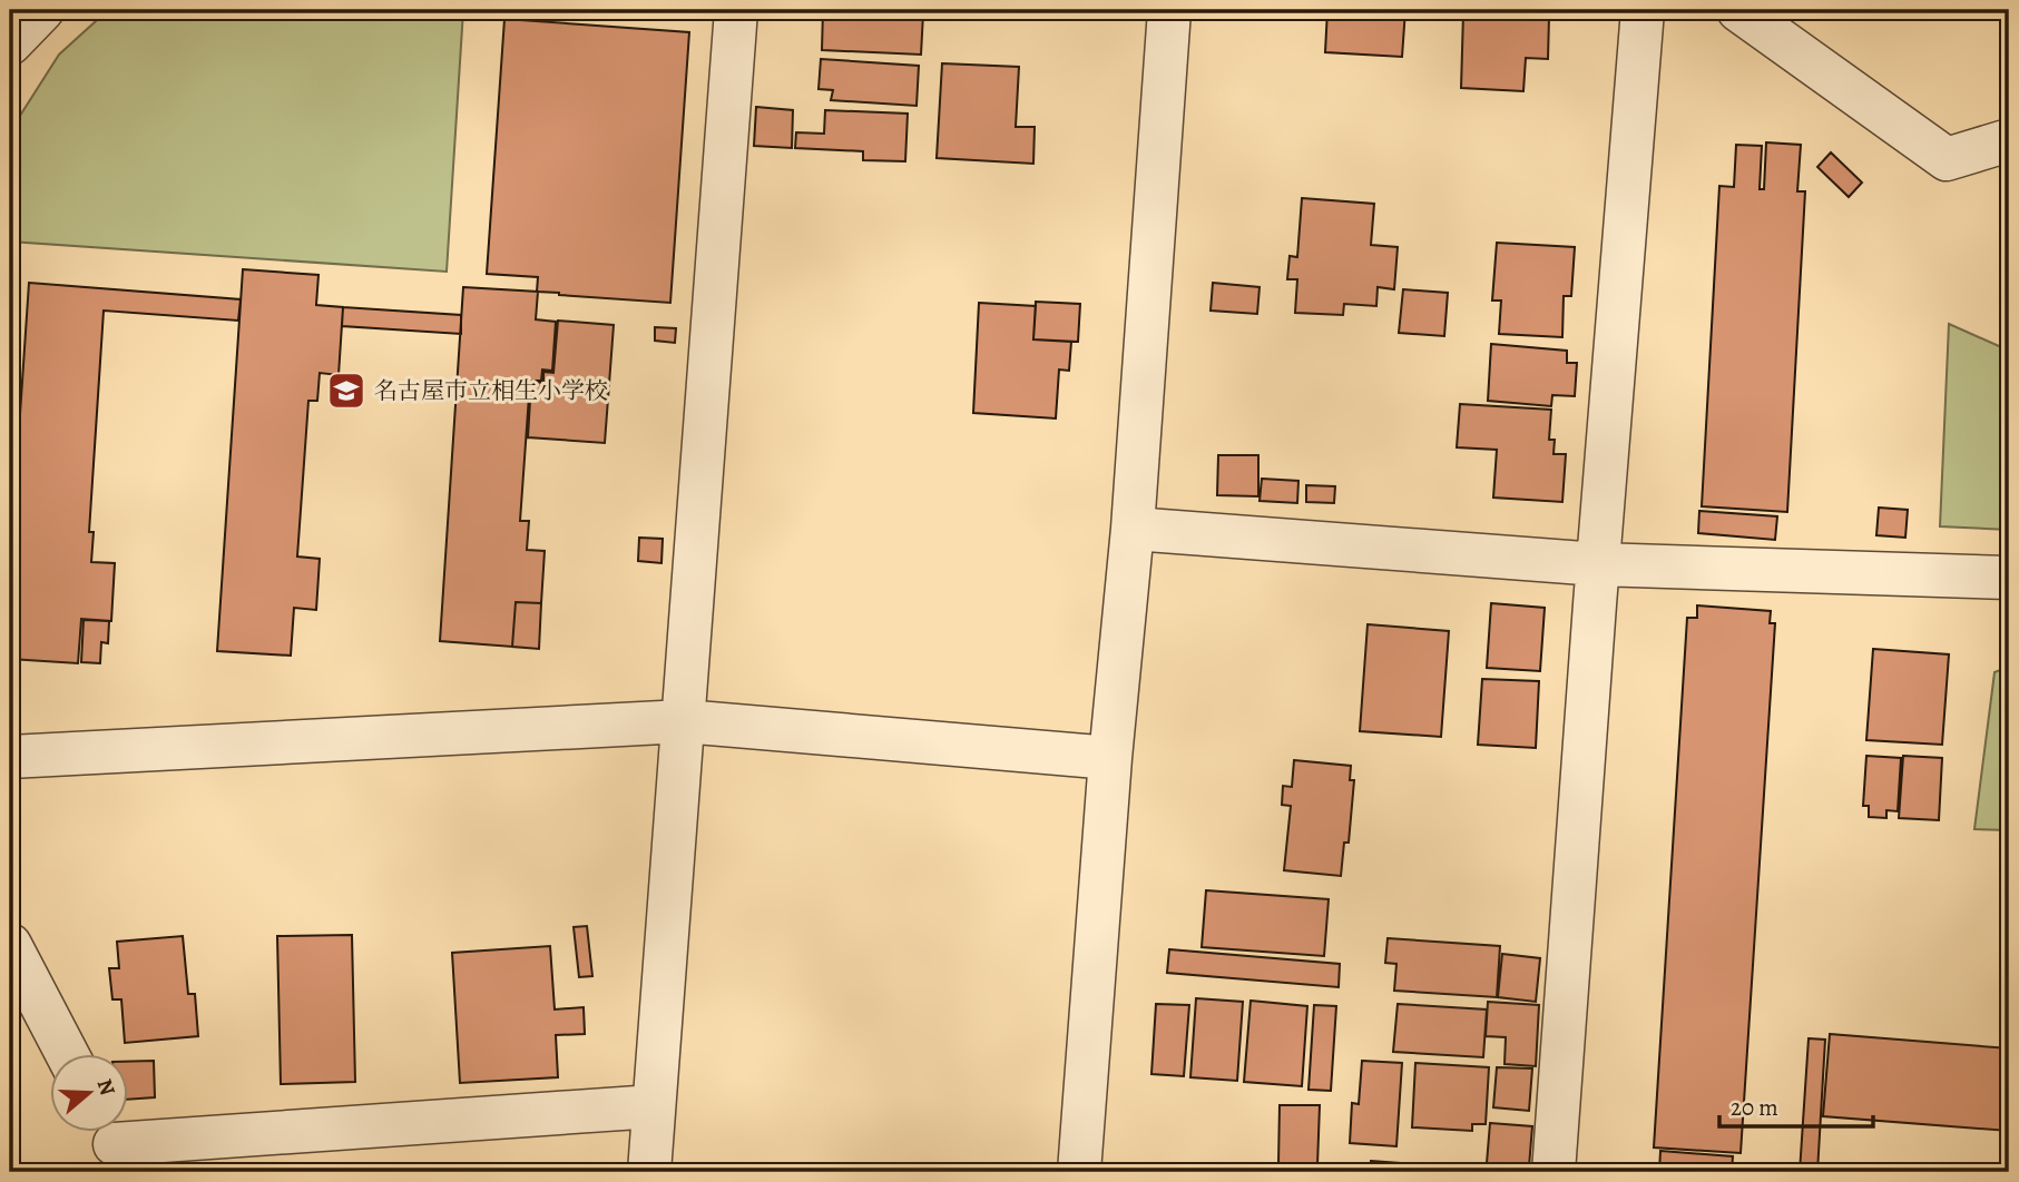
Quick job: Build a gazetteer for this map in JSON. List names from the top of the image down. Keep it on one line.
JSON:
{"places":{"school or university":["名古屋市立相生小学校"]},"scale_bar":"20 m","north":"right"}
